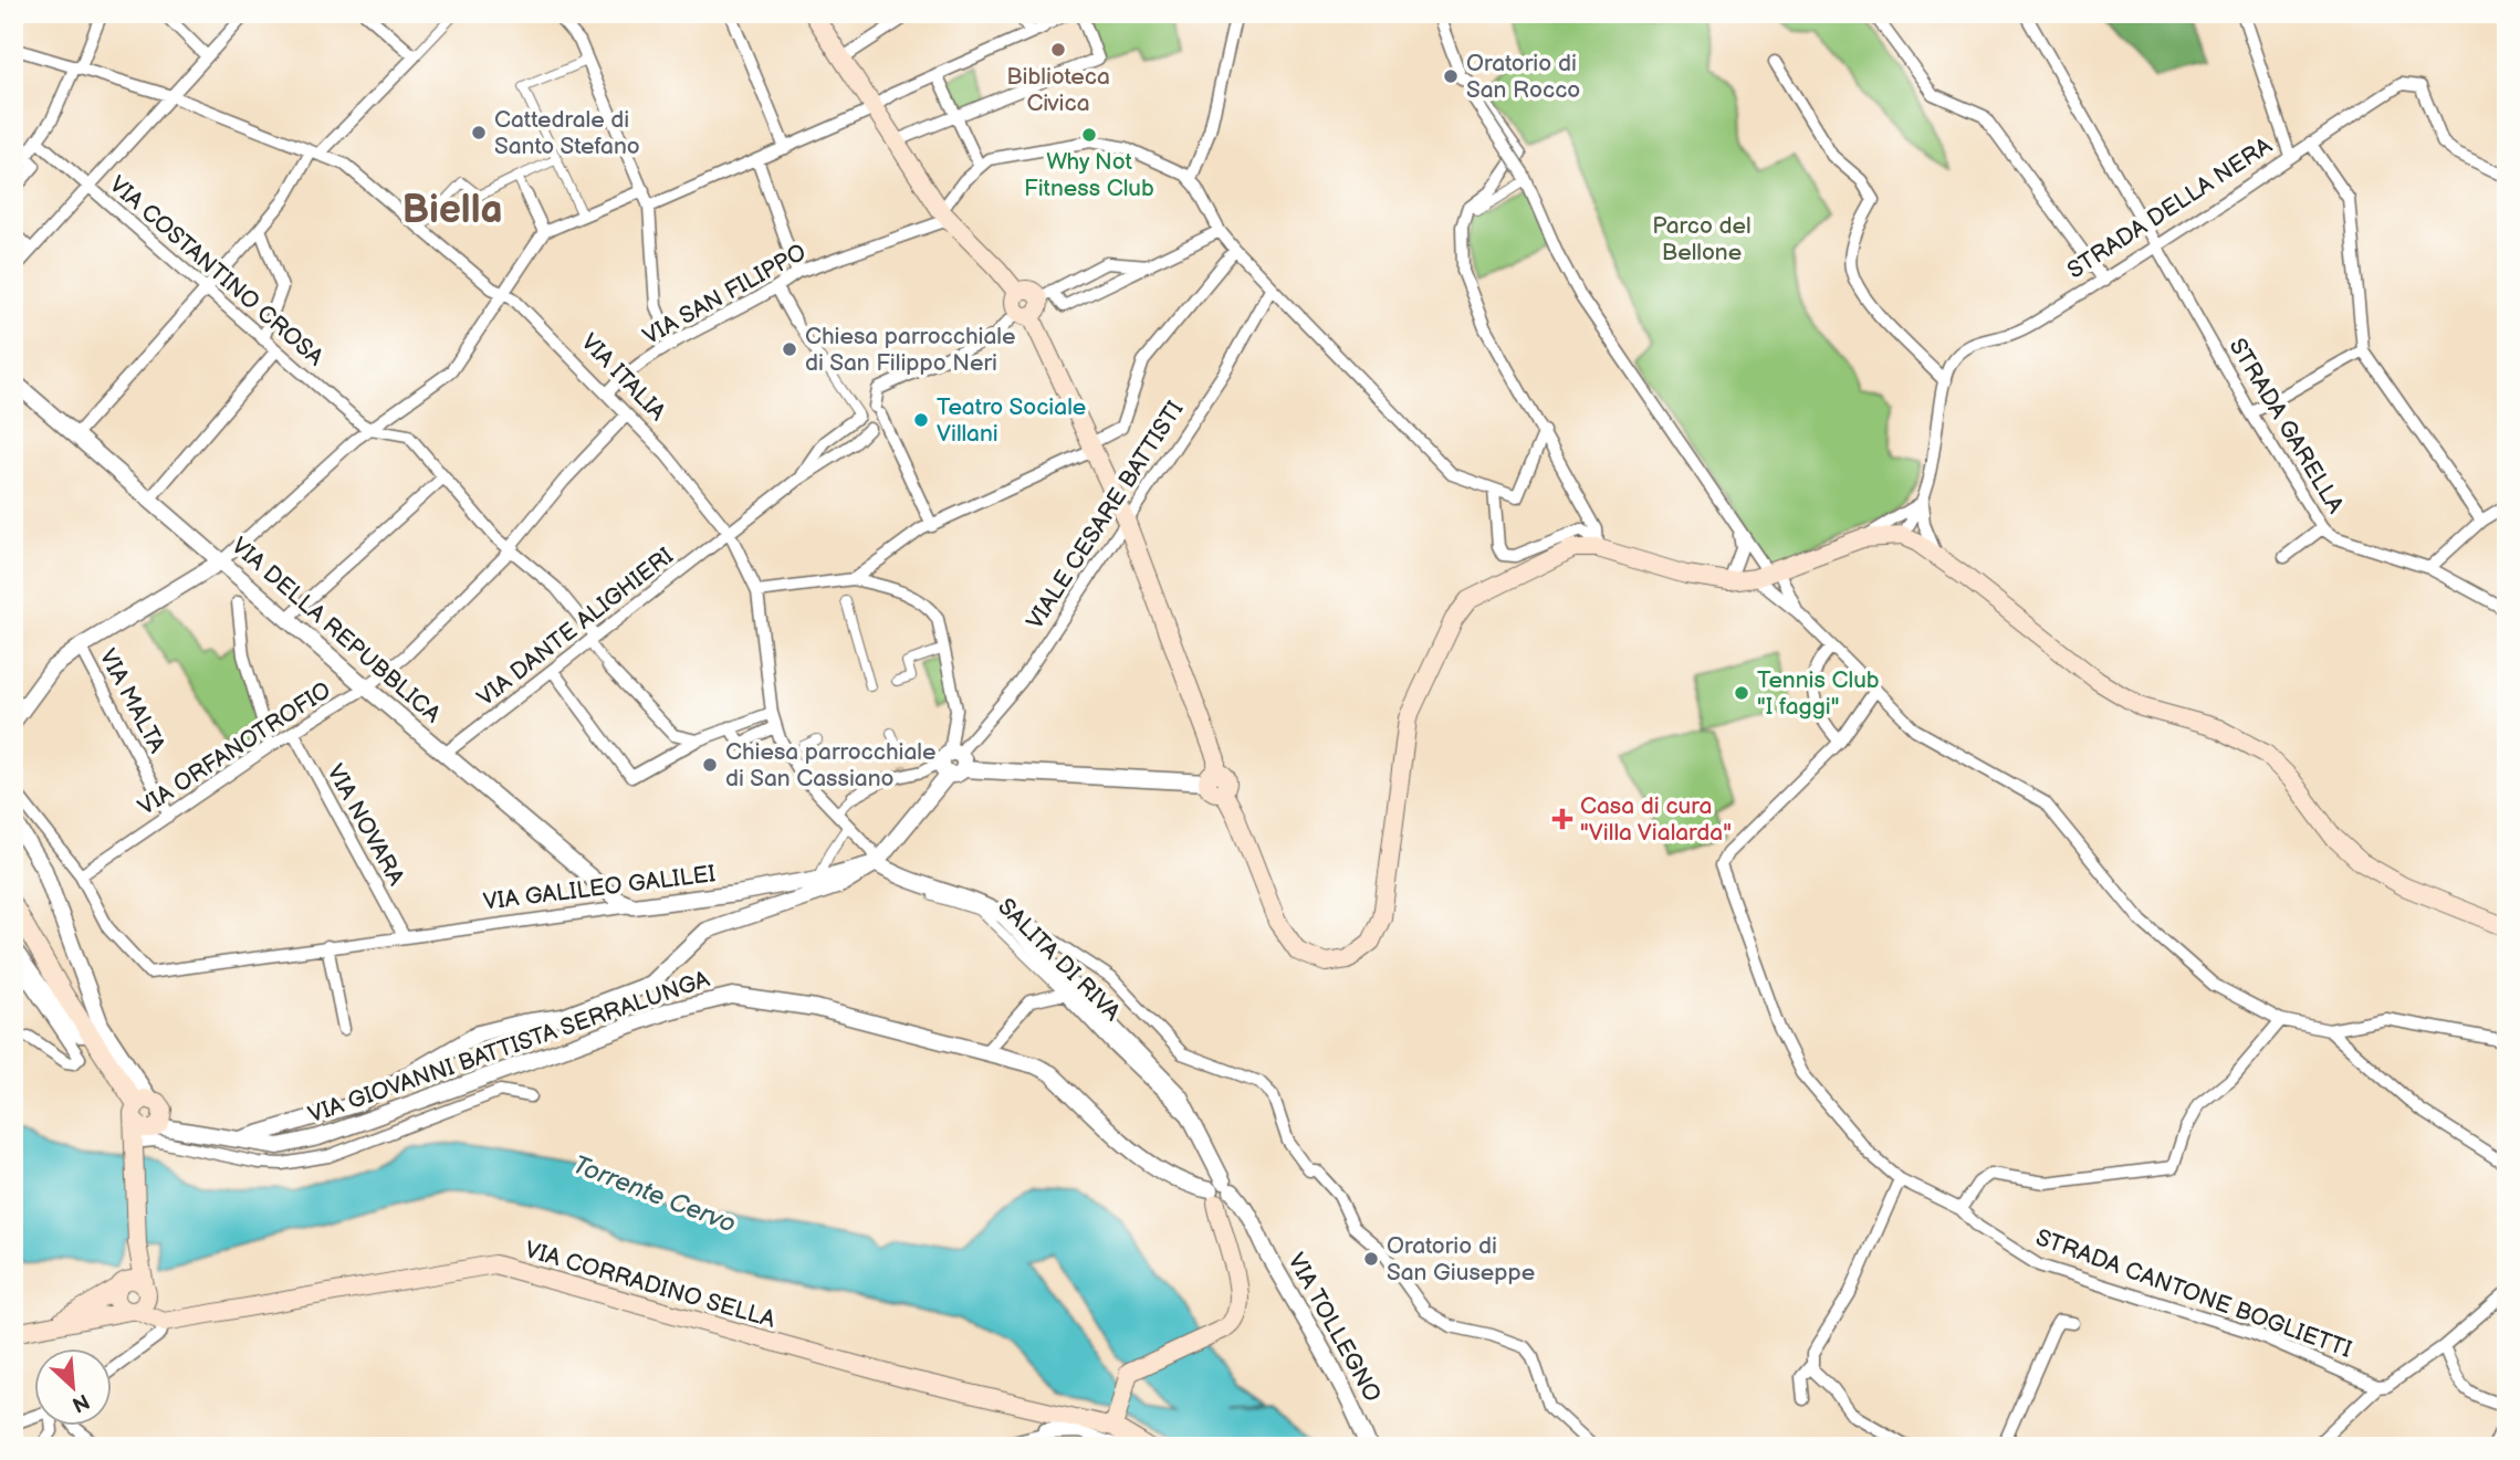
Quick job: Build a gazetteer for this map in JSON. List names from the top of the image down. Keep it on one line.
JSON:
{"streets":{"main road":["SALITA DI RIVA","VIA CORRADINO SELLA"],"street":["STRADA DELLA NERA","VIA COSTANTINO CROSA","VIA SAN FILIPPO","VIA ITALIA","STRADA GARELLA","VIALE CESARE BATTISTI","VIA DANTE ALIGHIERI","VIA DELLA REPUBBLICA","VIA MALTA","VIA ORFANOTROFIO","VIA NOVARA","VIA GALILEO GALILEI","VIA GIOVANNI BATTISTA SERRALUNGA","STRADA CANTONE BOGLIETTI","VIA TOLLEGNO"]},"crossings":[["STRADA DELLA NERA","STRADA GARELLA"],["VIA SAN FILIPPO","VIA ITALIA"],["VIA ITALIA","VIA DANTE ALIGHIERI"],["VIA ITALIA","VIA ORFANOTROFIO"],["VIA ITALIA","VIA GALILEO GALILEI"],["VIA ITALIA","SALITA DI RIVA"],["VIA DANTE ALIGHIERI","VIA DELLA REPUBBLICA"],["VIA DELLA REPUBBLICA","VIA ORFANOTROFIO"],["VIA DELLA REPUBBLICA","VIA GALILEO GALILEI"],["VIA MALTA","VIA ORFANOTROFIO"],["VIA ORFANOTROFIO","VIA NOVARA"],["VIA ORFANOTROFIO","VIA GALILEO GALILEI"],["VIA NOVARA","VIA GALILEO GALILEI"],["VIA GALILEO GALILEI","SALITA DI RIVA"],["SALITA DI RIVA","VIA GIOVANNI BATTISTA SERRALUNGA"],["SALITA DI RIVA","VIA CORRADINO SELLA"],["SALITA DI RIVA","VIA TOLLEGNO"],["VIA GIOVANNI BATTISTA SERRALUNGA","VIA TOLLEGNO"]],"districts":["Biella"],"water":["Torrente Cervo"],"parks":["Parco del Bellone"],"places":{"other":["Biblioteca Civica","Oratorio di San Rocco","Cattedrale di Santo Stefano","Why Not Fitness Club","Chiesa parrocchiale di San Filippo Neri","Teatro Sociale Villani","Tennis Club \"I faggi\"","Chiesa parrocchiale di San Cassiano","Oratorio di San Giuseppe"],"health":["Casa di cura \"Villa Vialarda\""]},"north":"bottom right"}
